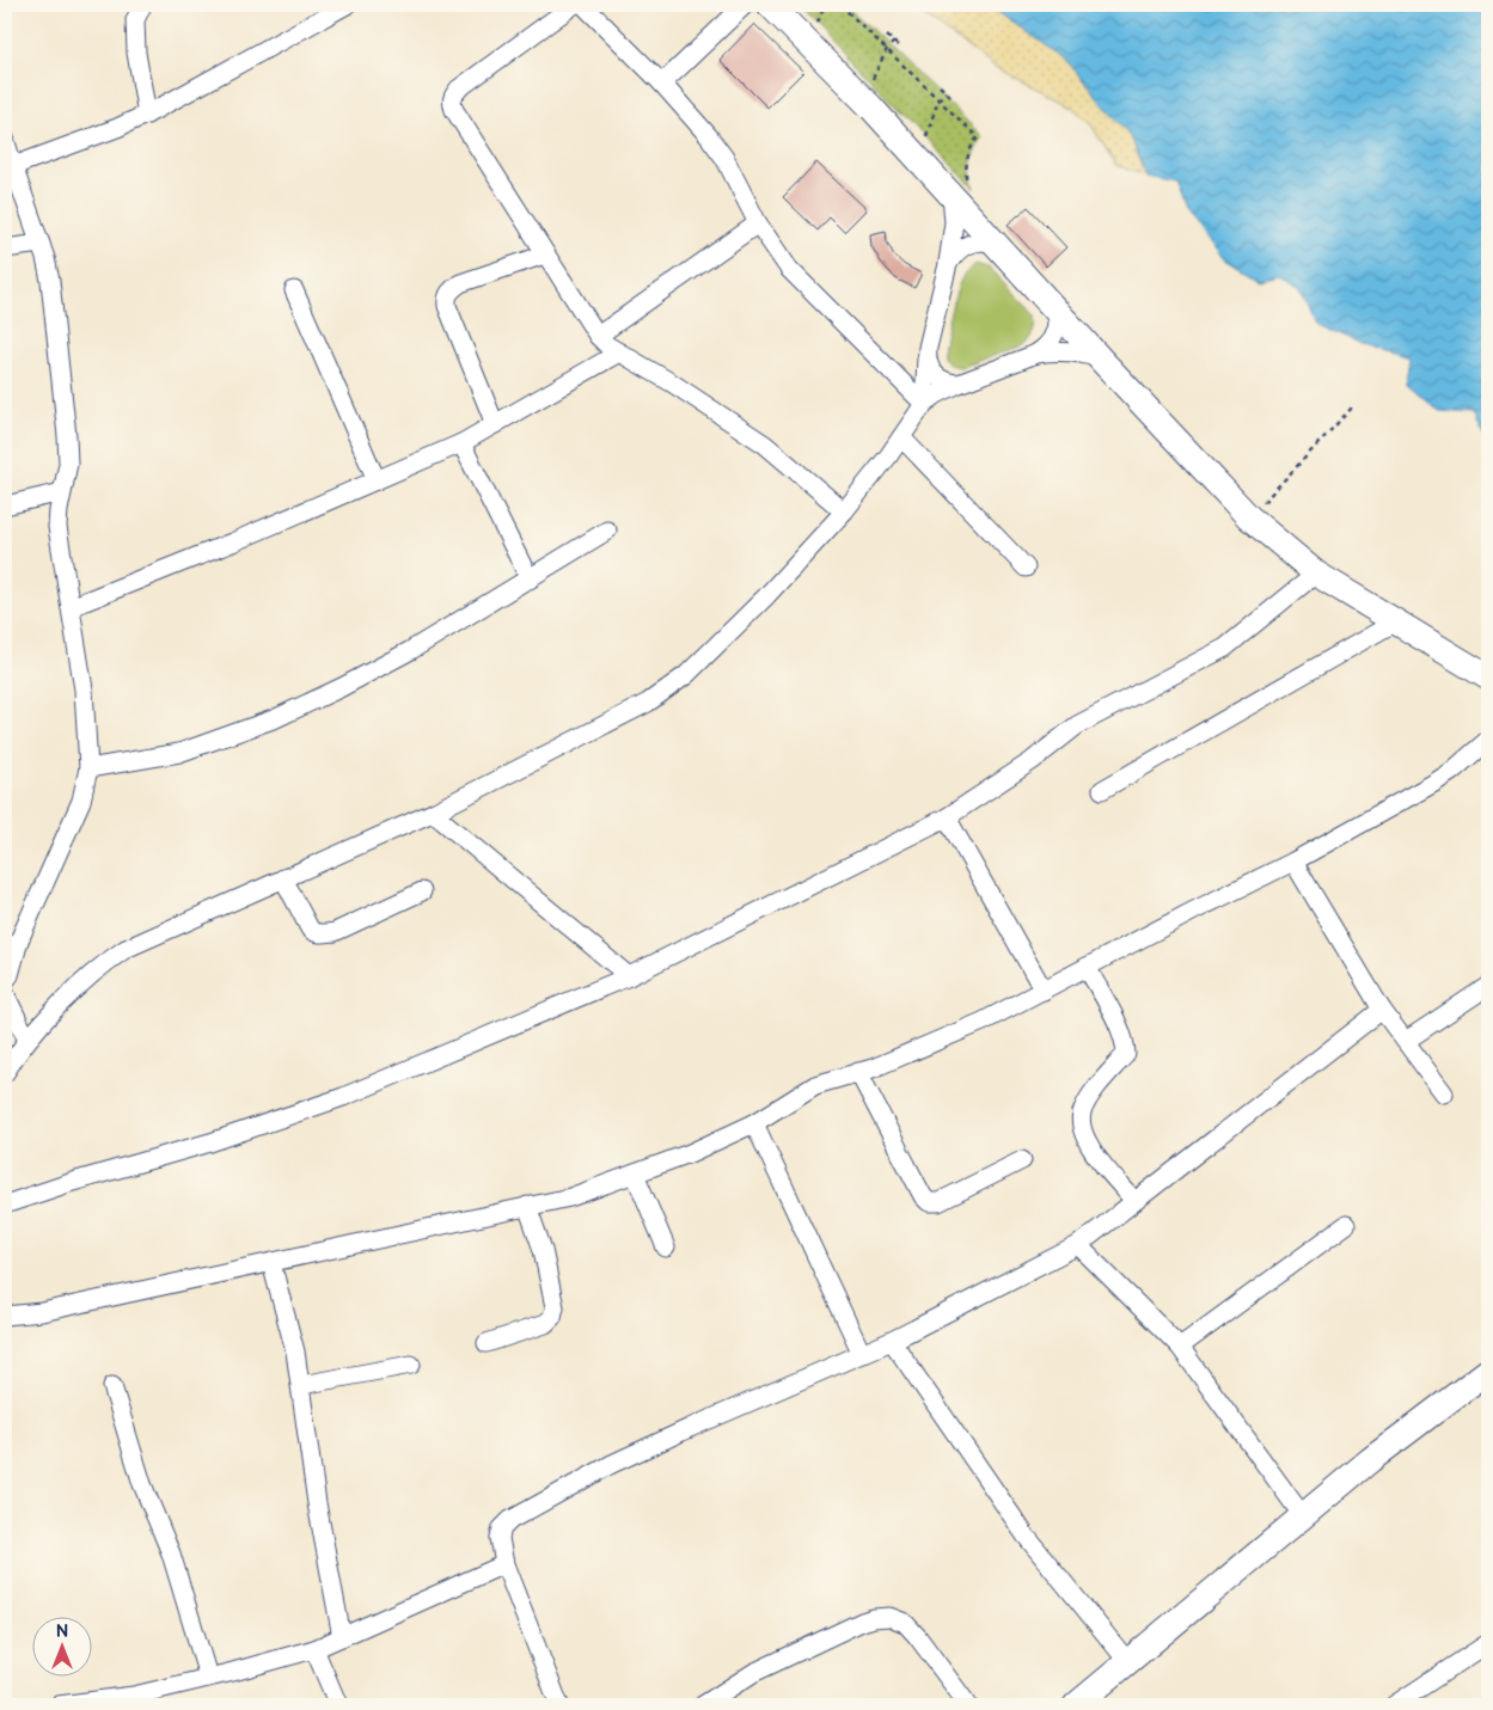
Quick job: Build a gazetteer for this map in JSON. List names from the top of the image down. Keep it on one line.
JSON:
{"north":"top"}
